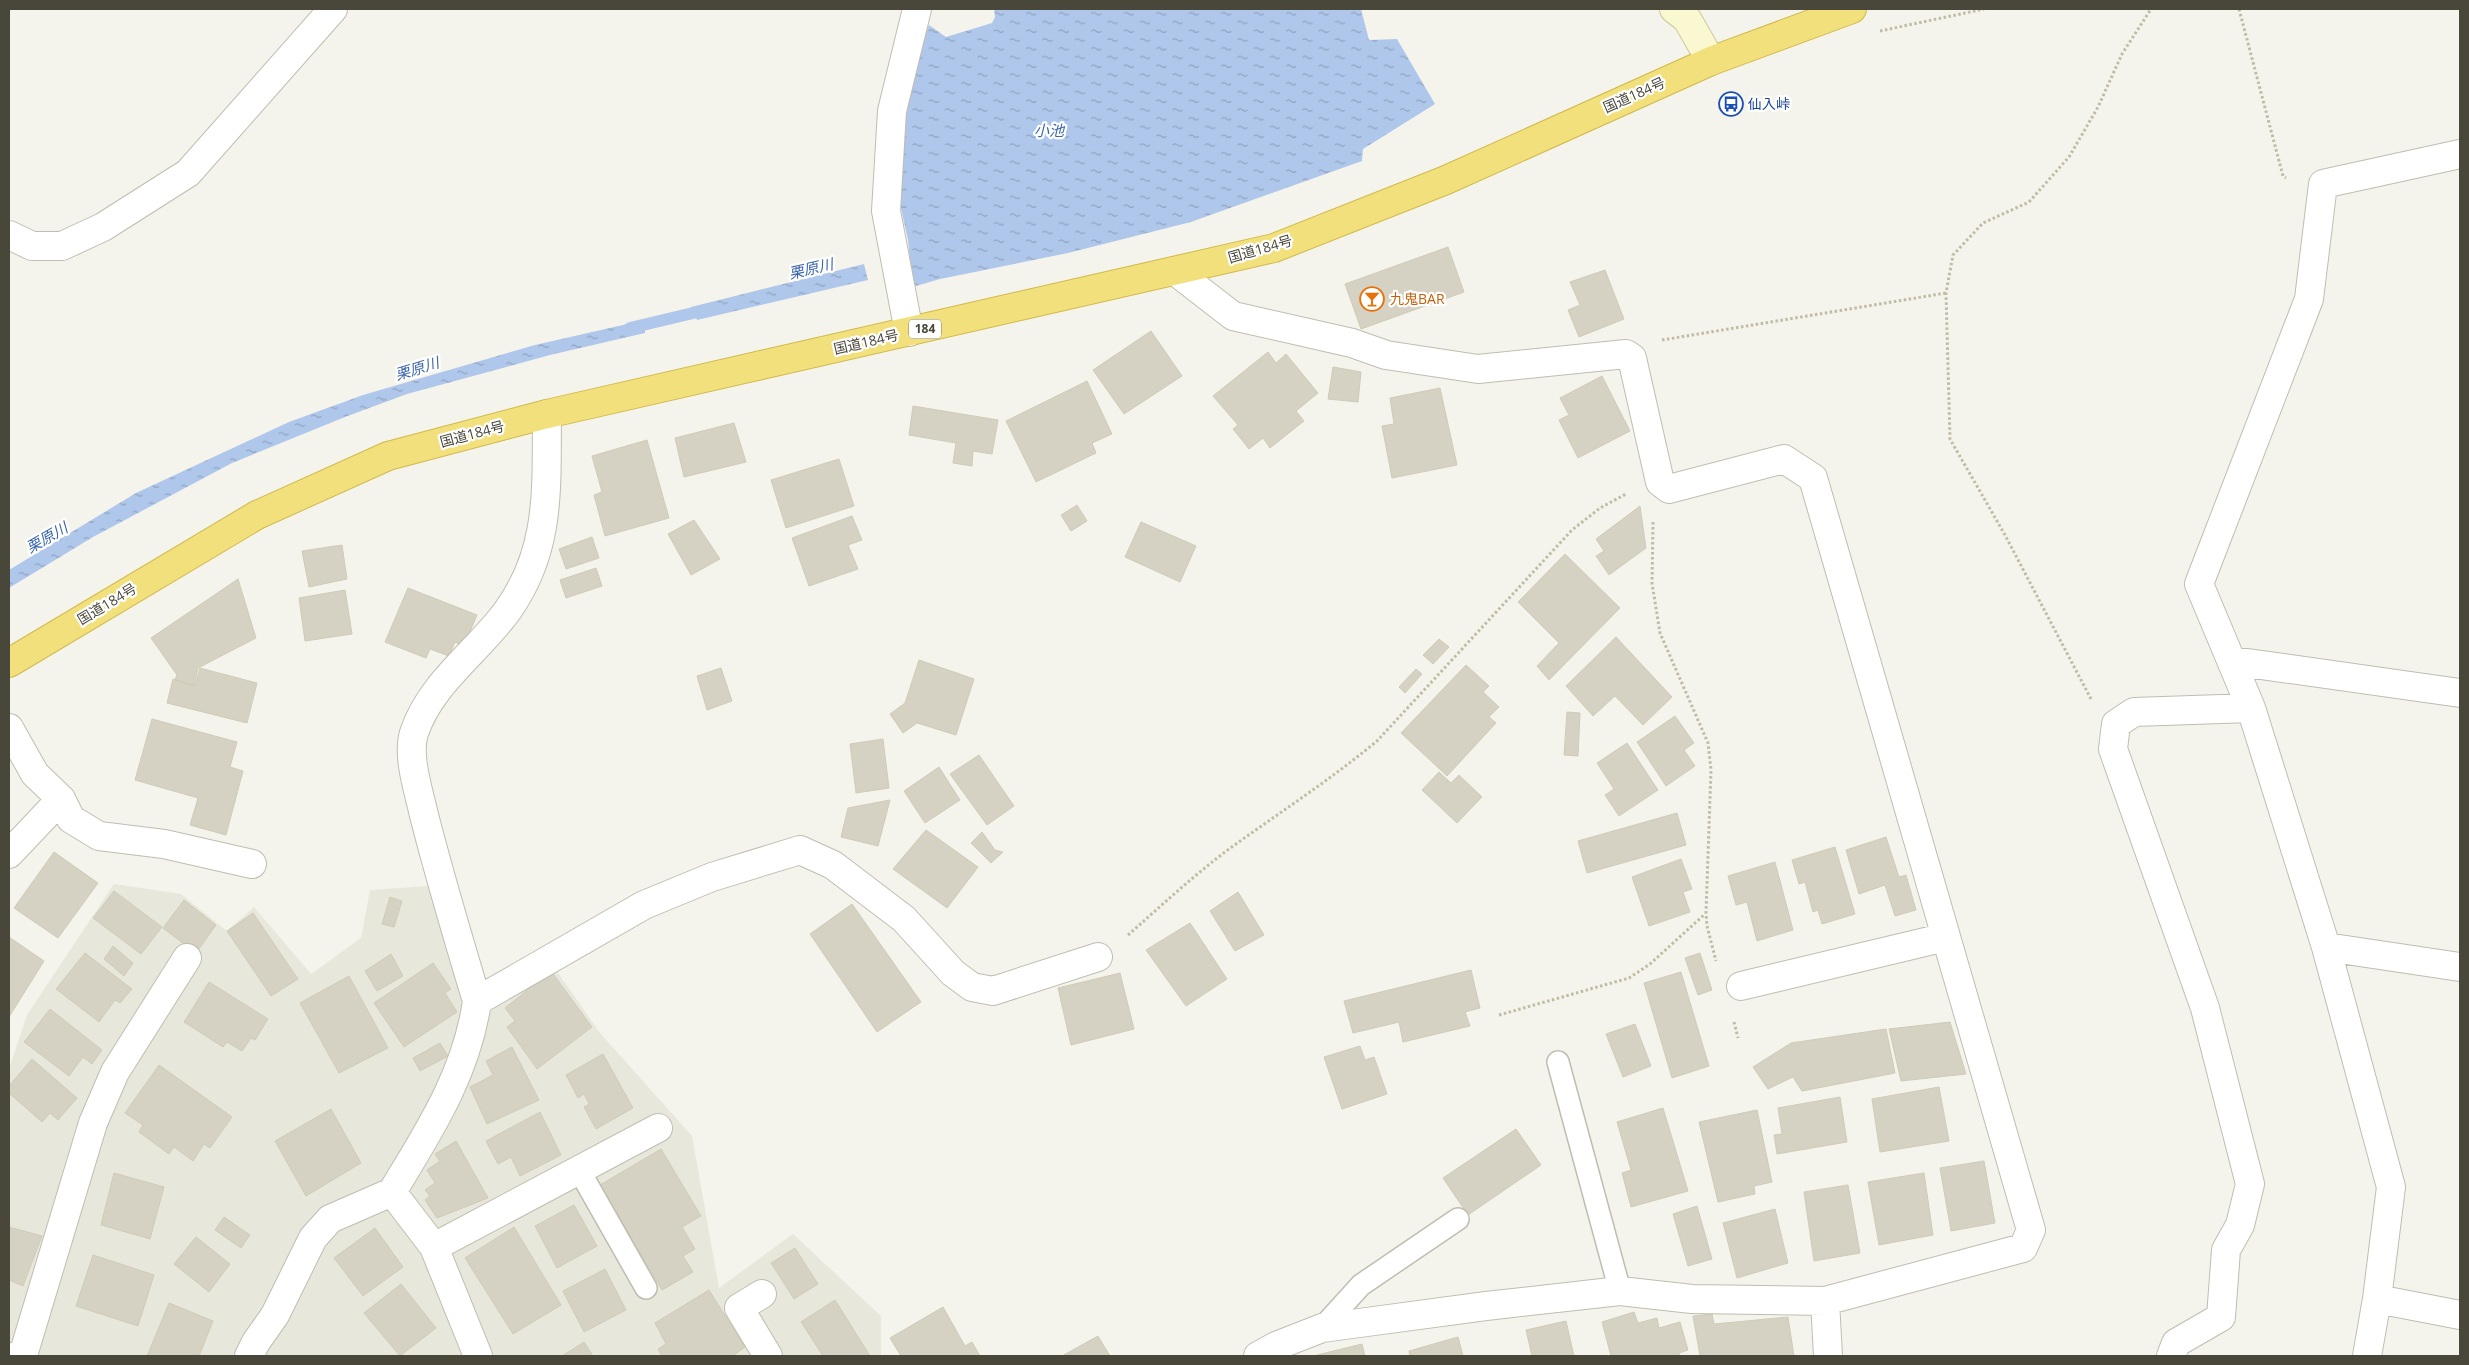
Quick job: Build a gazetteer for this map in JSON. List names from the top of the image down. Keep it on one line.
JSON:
{"streets":{"highway":["国道184号","184"]},"water":["小池","栗原川"],"places":{"bus stop":["仙入峠"],"bar":["九鬼BAR"]}}
